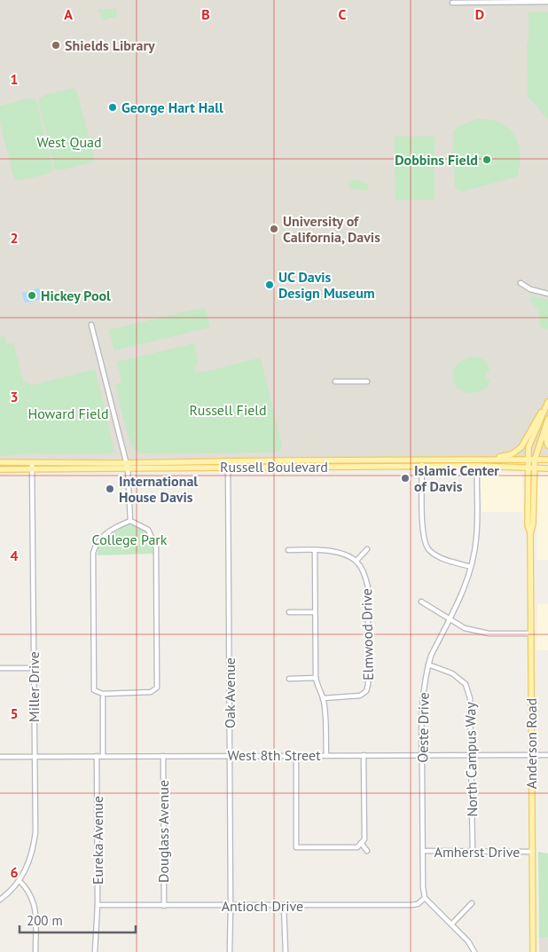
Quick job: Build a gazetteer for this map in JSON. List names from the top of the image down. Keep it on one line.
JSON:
{"streets":{"main road":["Russell Boulevard","Anderson Road"],"street":["Elmwood Drive","Miller Drive","Oak Avenue","Oeste Drive","West 8th Street","North Campus Way","Douglass Avenue","Eureka Avenue","Amherst Drive","Antioch Drive"]},"crossings":[["Russell Boulevard","Miller Drive"],["Russell Boulevard","Oak Avenue"],["Russell Boulevard","Oeste Drive"],["Russell Boulevard","Anderson Road"],["Miller Drive","West 8th Street"],["Oak Avenue","West 8th Street"],["Oak Avenue","Antioch Drive"],["Oeste Drive","West 8th Street"],["Oeste Drive","North Campus Way"],["Oeste Drive","Amherst Drive"],["Oeste Drive","Antioch Drive"],["Anderson Road","West 8th Street"],["Anderson Road","Amherst Drive"],["West 8th Street","North Campus Way"],["West 8th Street","Douglass Avenue"],["West 8th Street","Eureka Avenue"],["North Campus Way","Amherst Drive"],["Douglass Avenue","Antioch Drive"],["Eureka Avenue","Antioch Drive"]],"parks":["West Quad","Russell Field","Howard Field","College Park"],"places":["Shields Library","George Hart Hall","Dobbins Field","University of California, Davis","UC Davis Design Museum","Hickey Pool","Islamic Center of Davis","International House Davis"],"scale_bar":"200 m","grid":{"columns":["A","B","C","D"],"rows":["1","2","3","4","5","6"]}}
